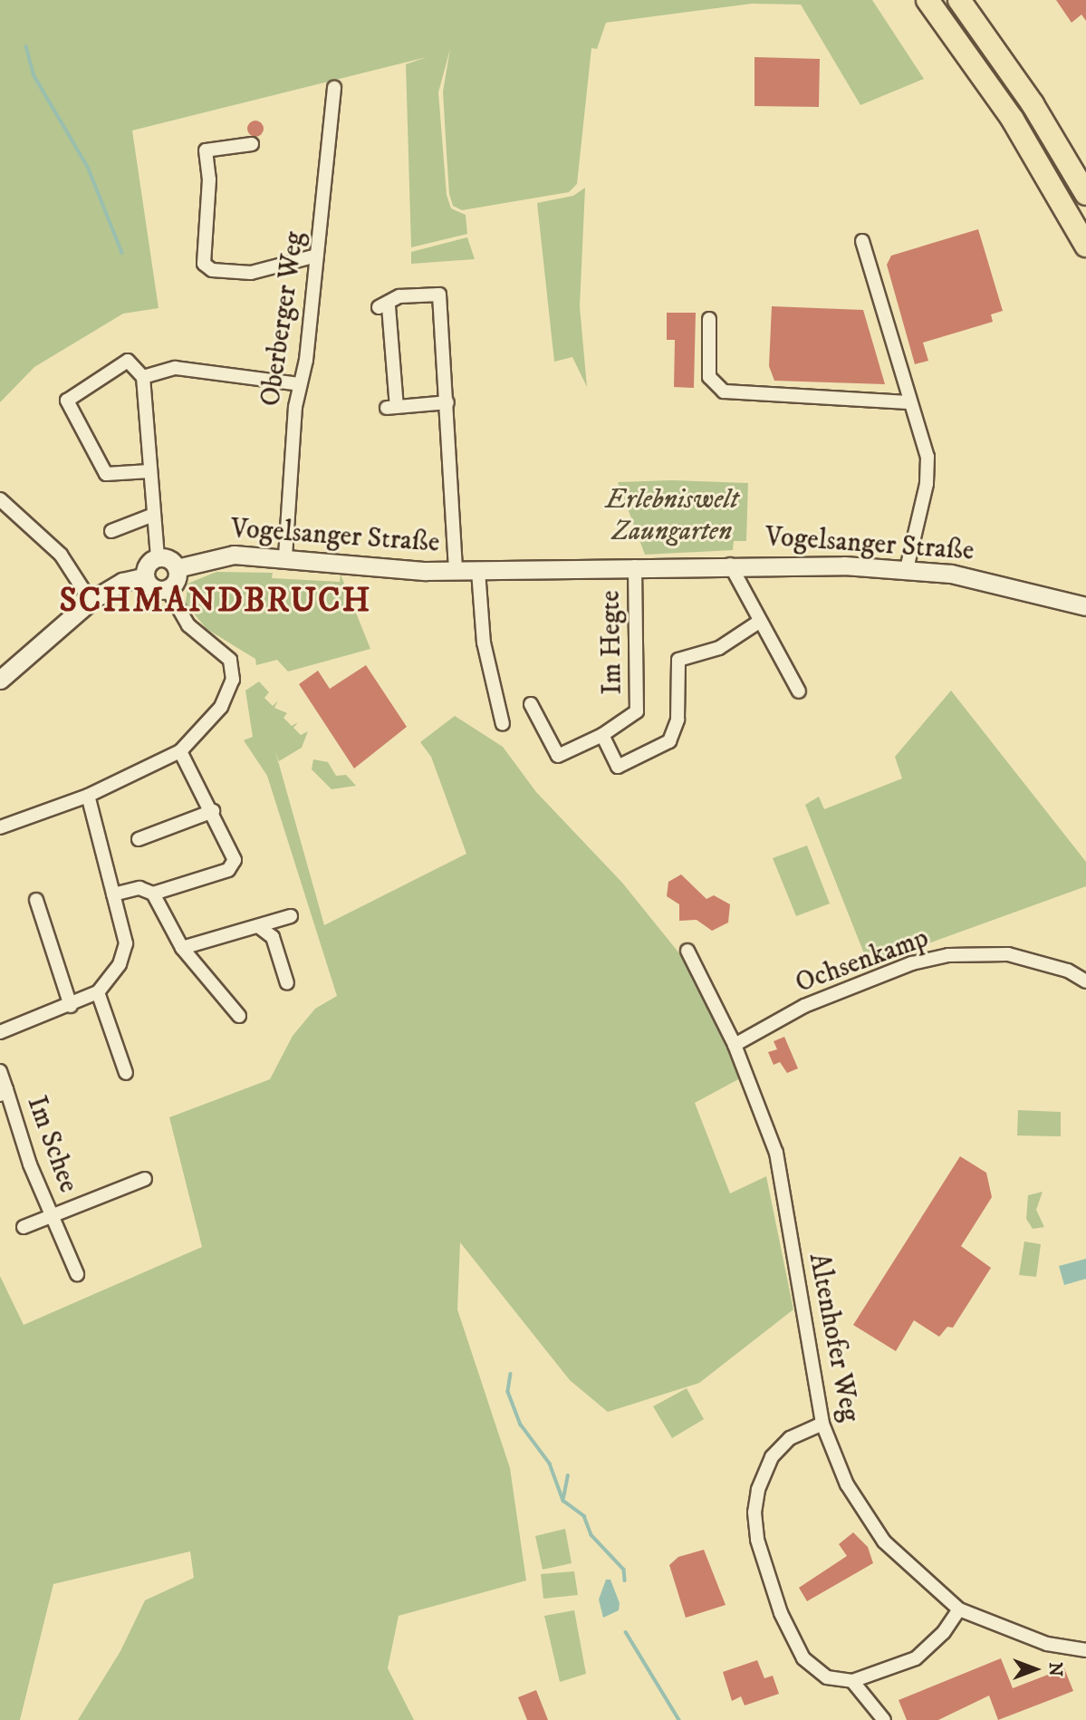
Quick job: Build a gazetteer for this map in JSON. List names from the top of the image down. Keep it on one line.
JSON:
{"streets":{"street":["Oberberger Weg","Vogelsanger Straße","Im Hegte","Ochsenkamp","Im Schee","Altenhofer Weg"]},"crossings":[["Oberberger Weg","Vogelsanger Straße"],["Vogelsanger Straße","Im Hegte"],["Ochsenkamp","Altenhofer Weg"]],"districts":["SCHMANDBRUCH"],"parks":["Erlebniswelt Zaungarten"],"north":"right"}
